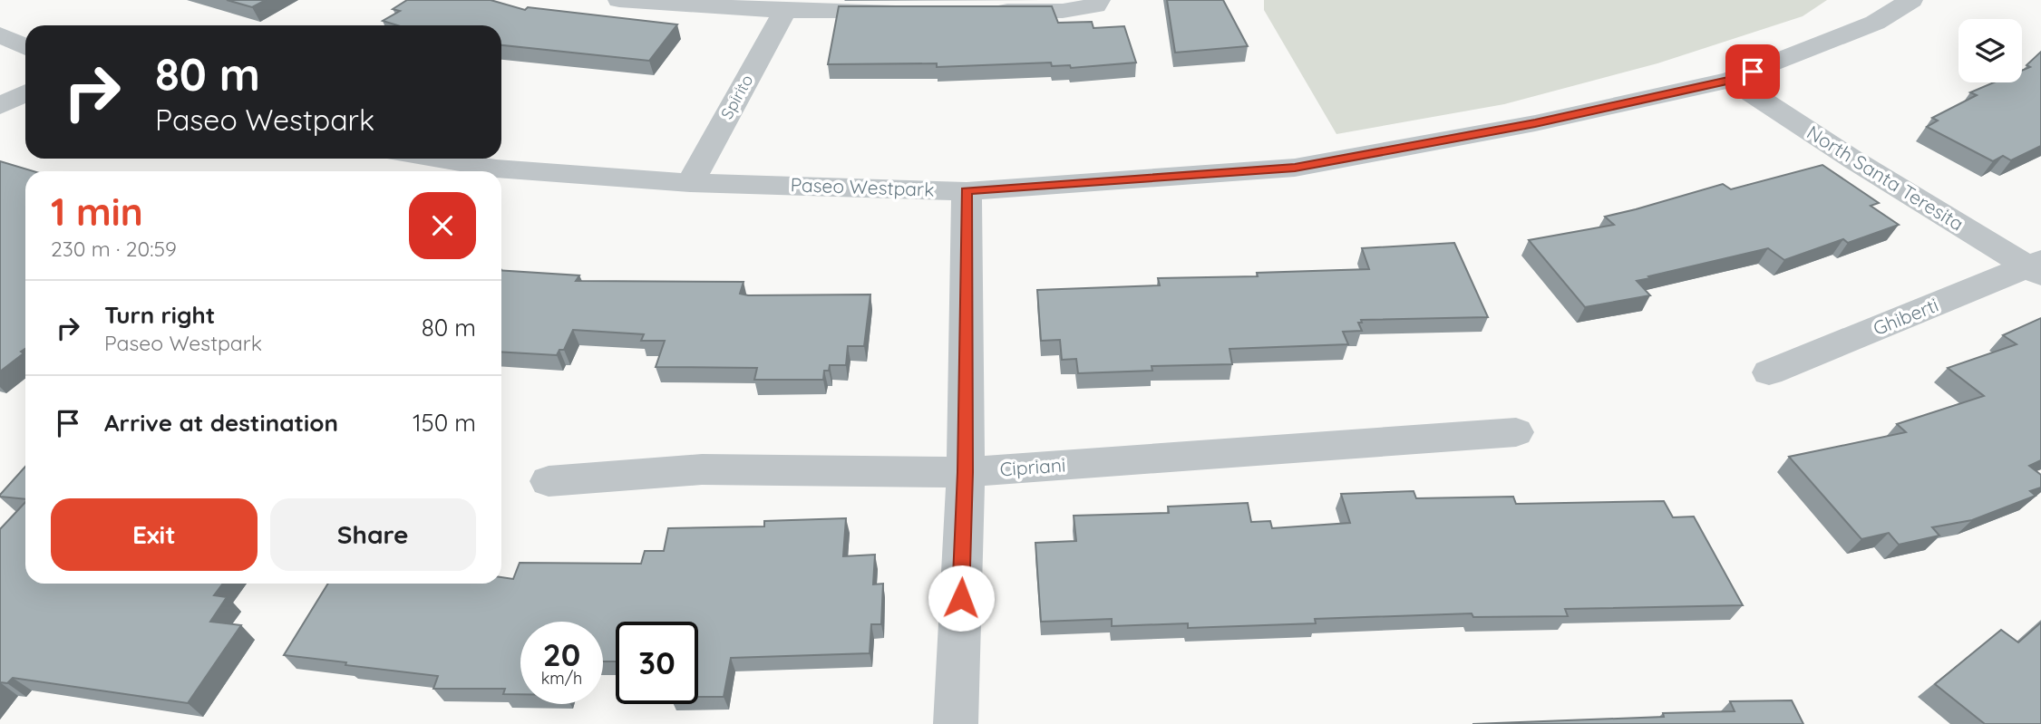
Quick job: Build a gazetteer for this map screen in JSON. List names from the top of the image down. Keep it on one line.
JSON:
{"streets":{"street":["Spirito","North Santa Teresita","Paseo Westpark","Ghiberti","Cipriani"]},"crossings":[["Spirito","Paseo Westpark"],["North Santa Teresita","Paseo Westpark"],["North Santa Teresita","Ghiberti"]],"page":{"turn":["80 m","Paseo Westpark"],"heading":["1 min","230 m · 20:59"],"list":[{"name":"Turn right","note":"Paseo Westpark","value":"80 m"},{"name":"Arrive at destination","value":"150 m"}],"buttons":["Exit","Share"],"speed":"20 km/h","limit":"30"}}
